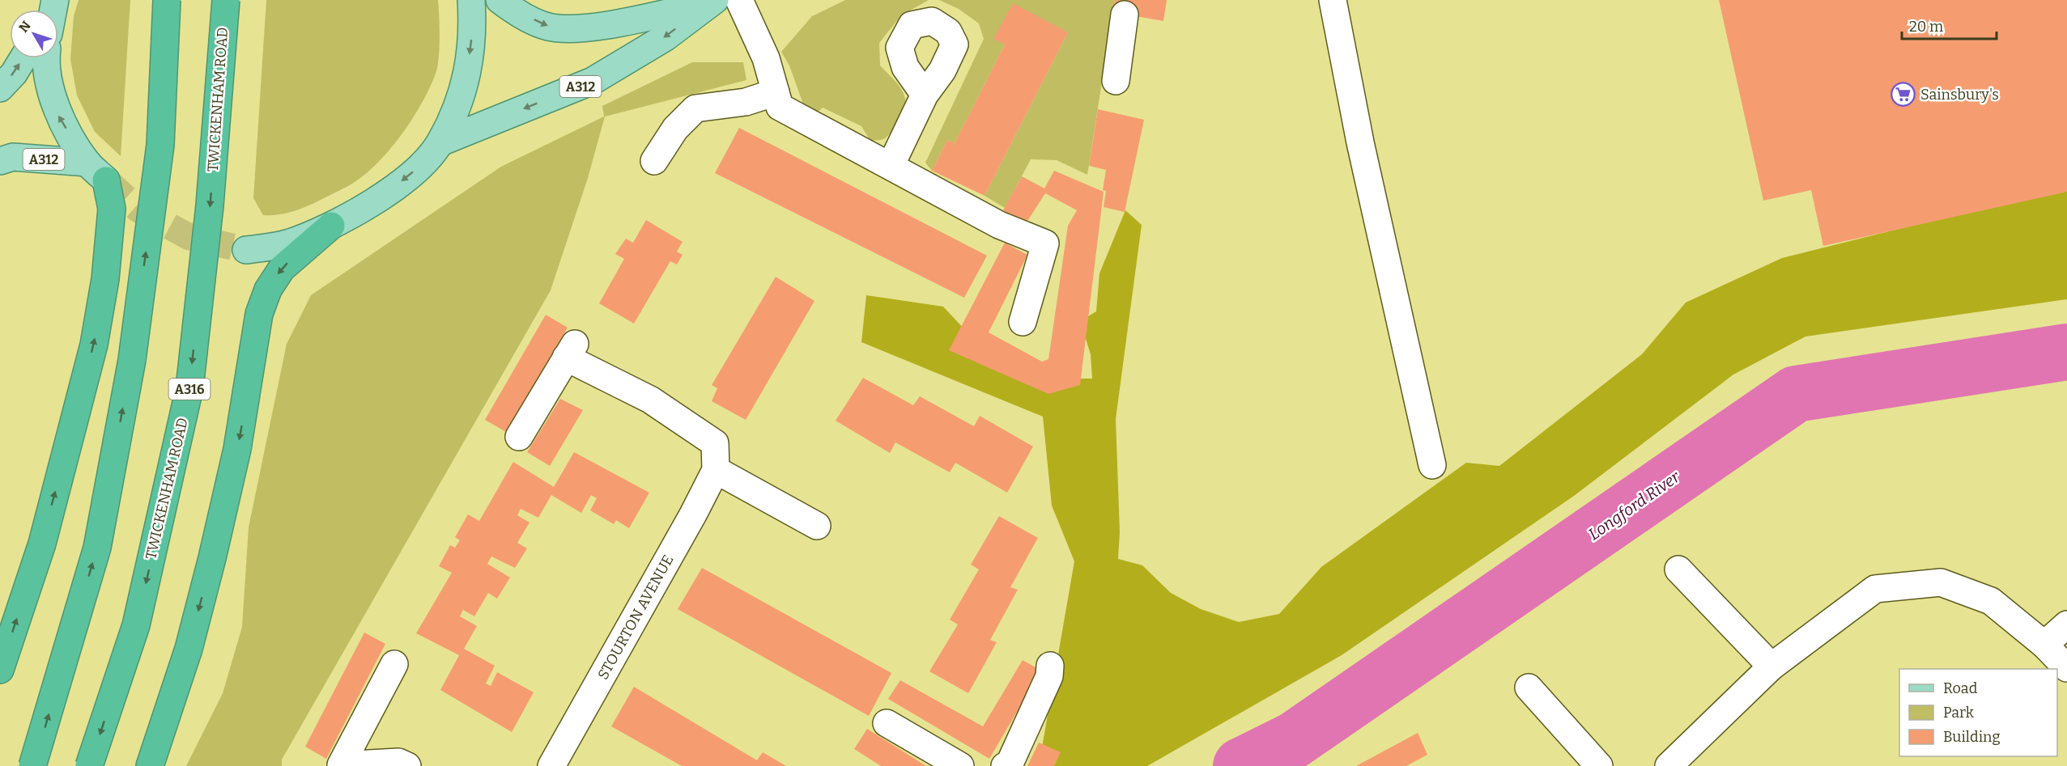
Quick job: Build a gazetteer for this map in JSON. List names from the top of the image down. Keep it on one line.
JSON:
{"streets":{"highway":["TWICKENHAM ROAD","A316"],"main road":["A312"],"street":["STOURTON AVENUE"]},"water":["Longford River"],"places":{"supermarket":["Sainsbury's"]},"legend":["Road","Park","Building"],"scale_bar":"20 m","north":"top left"}
